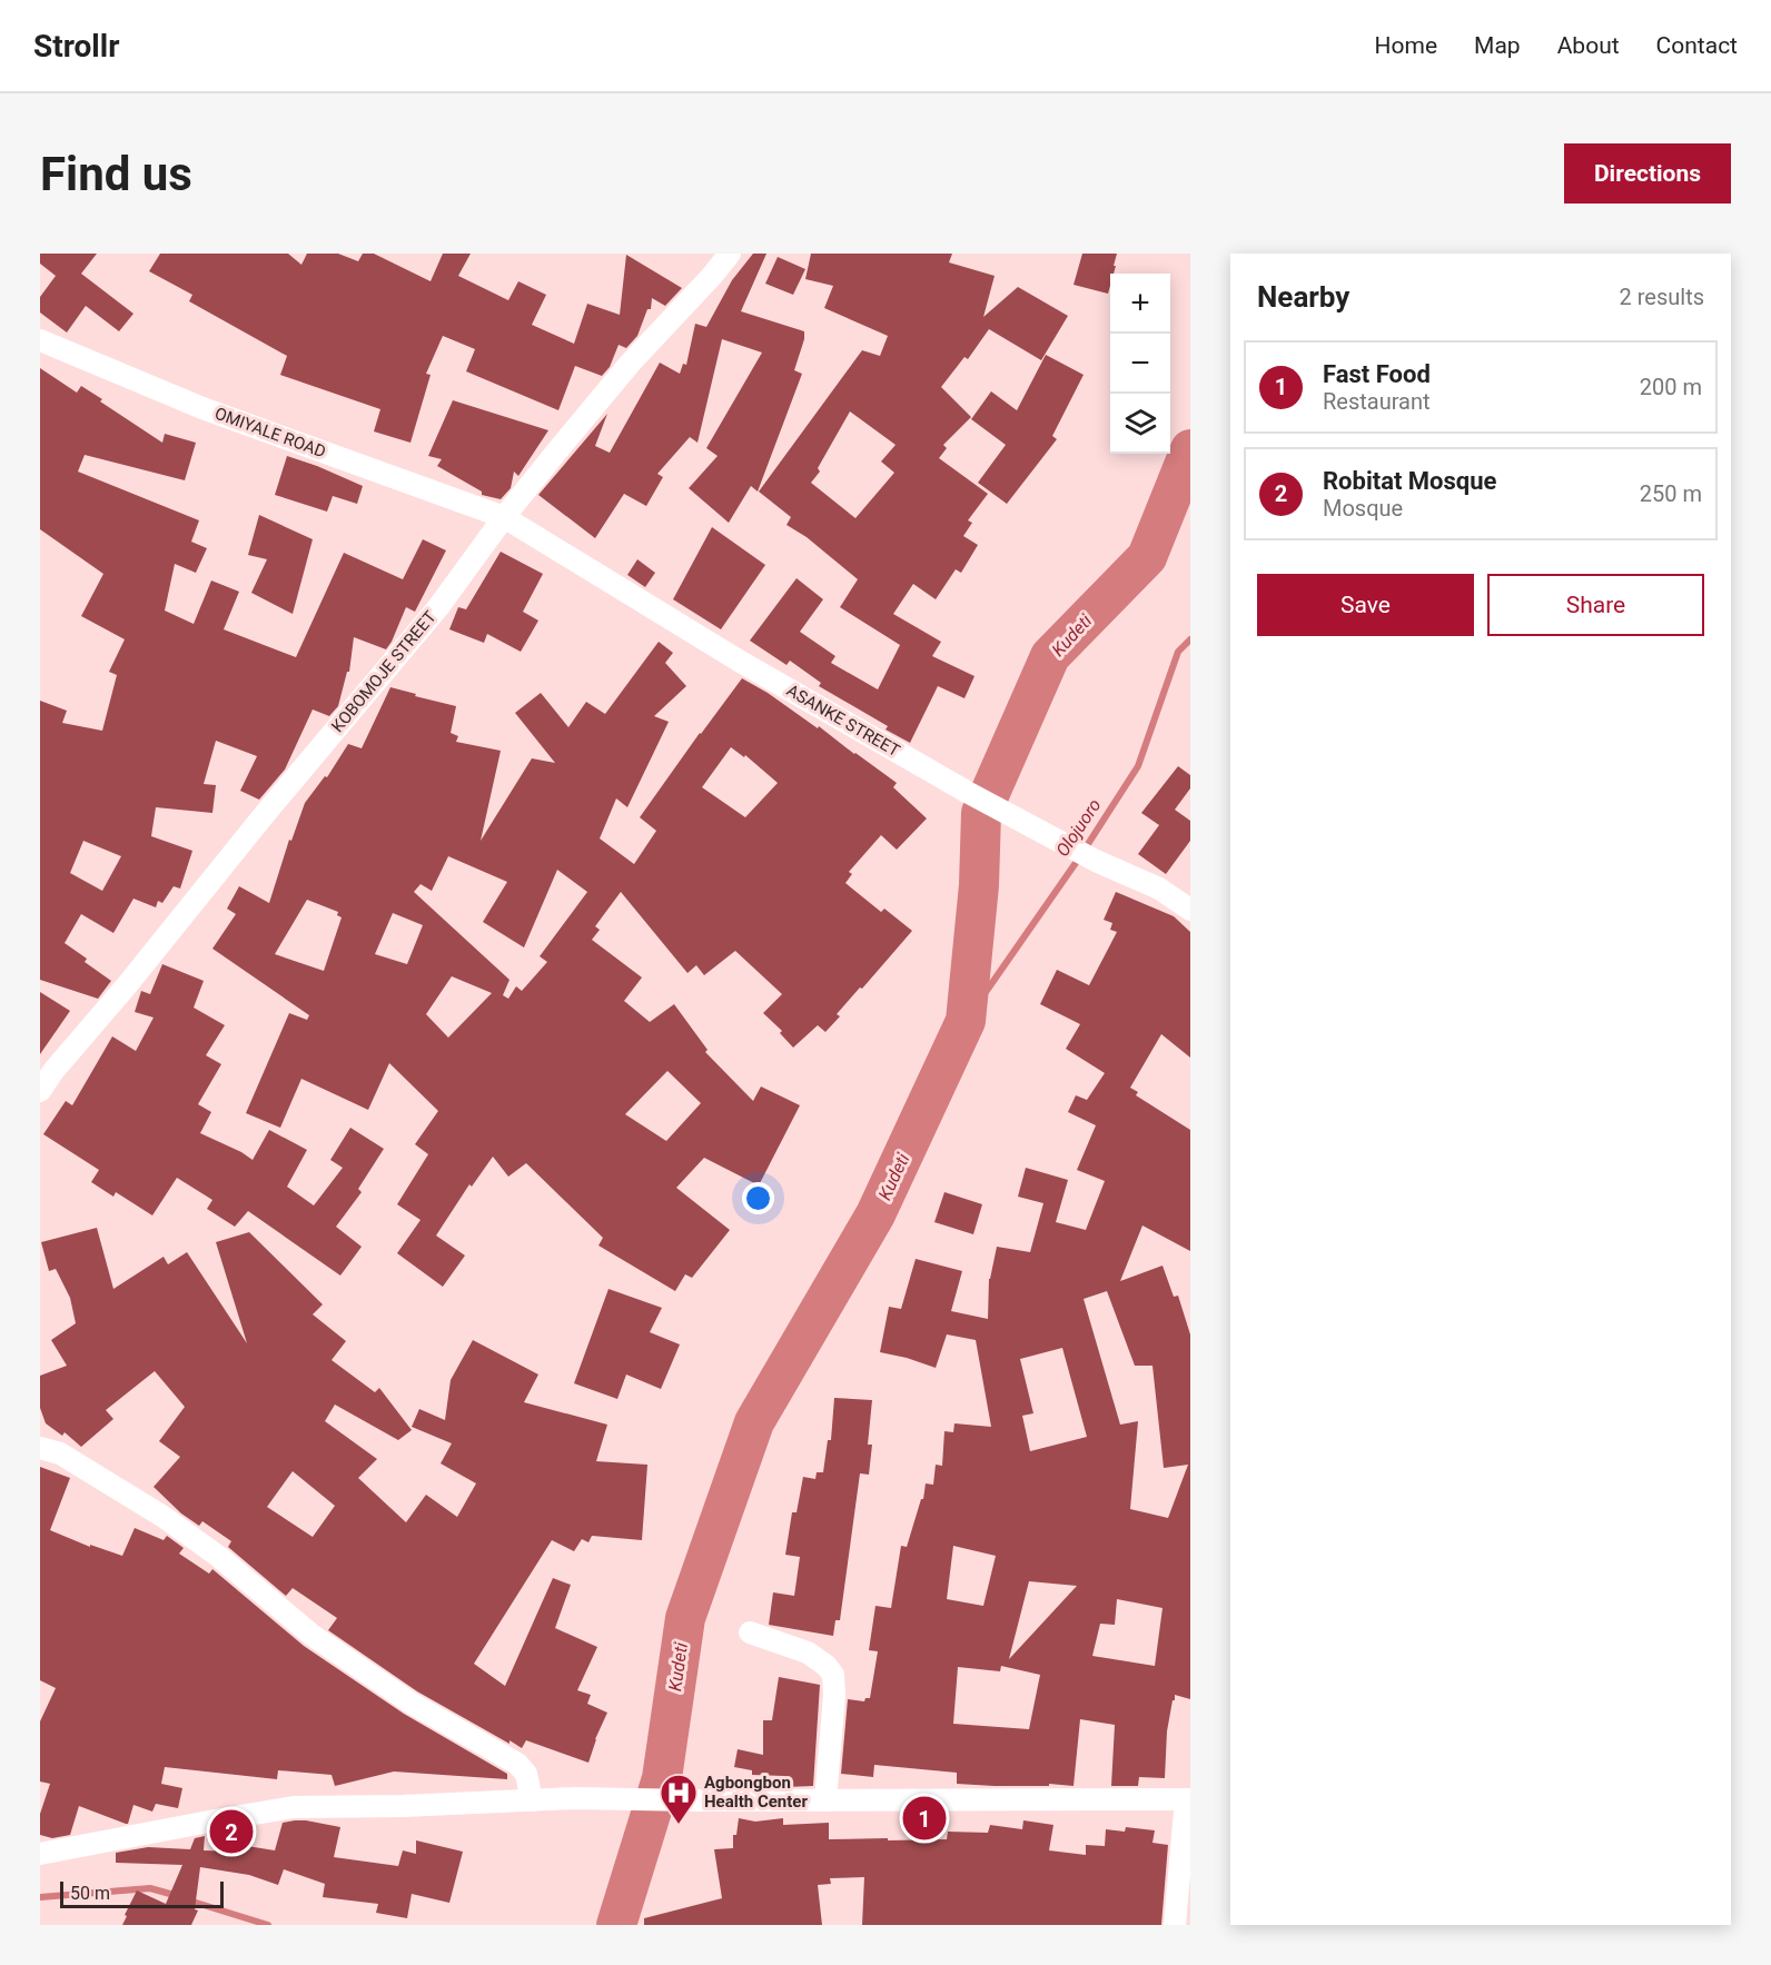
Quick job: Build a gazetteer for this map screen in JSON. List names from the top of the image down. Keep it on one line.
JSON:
{"streets":{"street":["OMIYALE ROAD","KOBOMOJE STREET","ASANKE STREET"]},"crossings":[["OMIYALE ROAD","KOBOMOJE STREET"],["OMIYALE ROAD","ASANKE STREET"],["KOBOMOJE STREET","ASANKE STREET"]],"water":["Kudeti","Olojuoro"],"places":{"hospital":["Agbongbon Health Center"]},"scale_bar":"50 m","page":{"header":"Strollr","nav":["Home","Map","About","Contact"],"buttons":["Directions",["Save","Share"]],"title":"Find us","heading":["Nearby","2 results"],"map_buttons":["+","−"],"list":[{"mark":"1","name":"Fast Food","note":"Restaurant","value":"200 m"},{"mark":"2","name":"Robitat Mosque","note":"Mosque","value":"250 m"}],"pins":["1","2"],"scale":"50 m"}}
